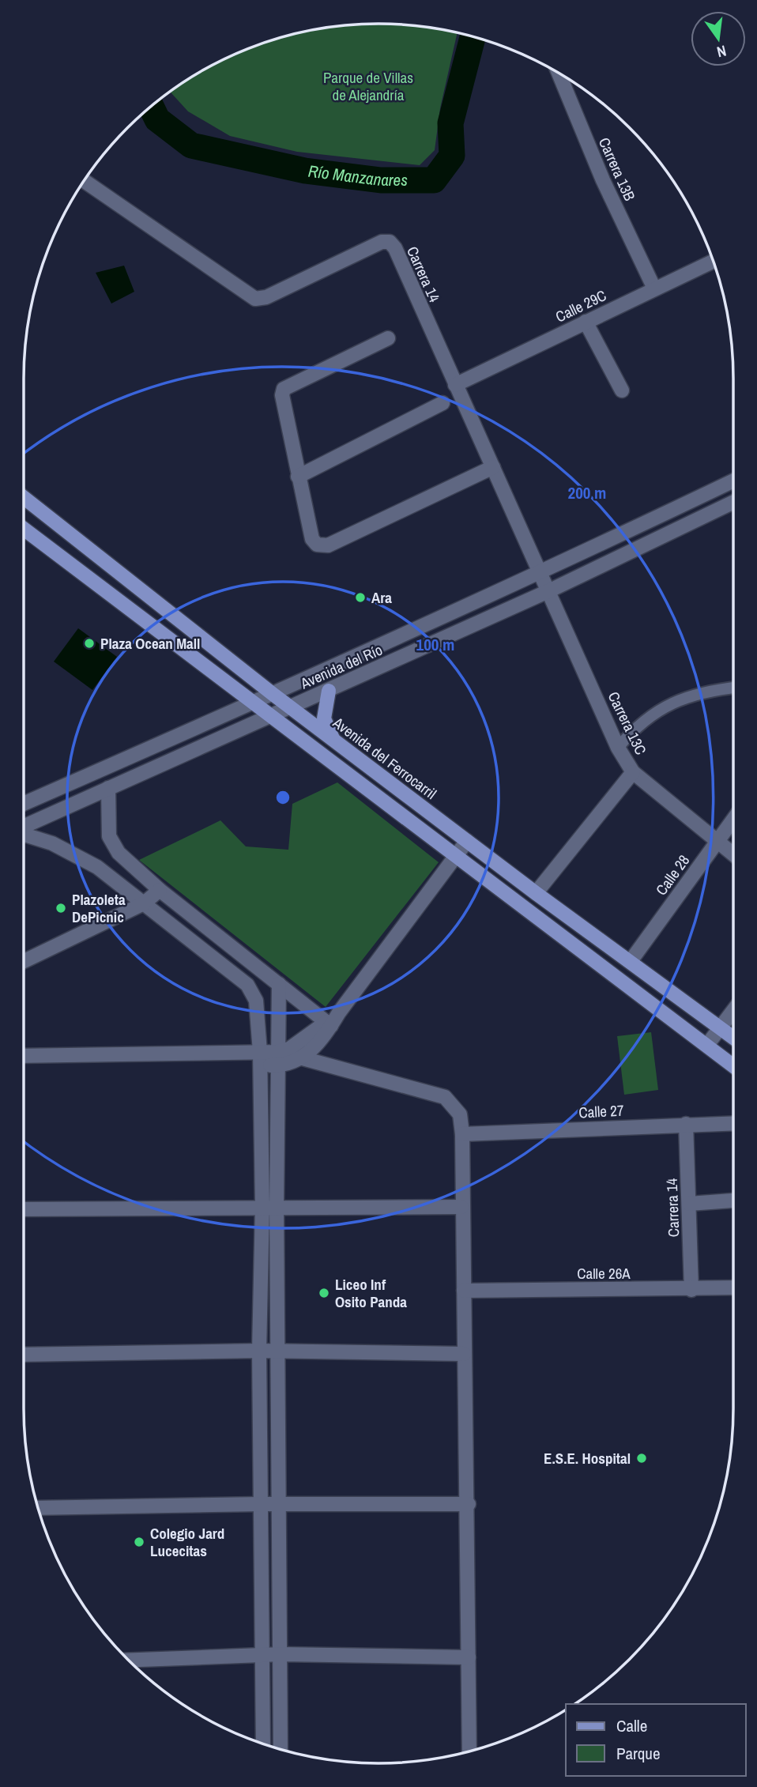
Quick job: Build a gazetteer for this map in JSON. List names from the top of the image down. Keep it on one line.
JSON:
{"streets":{"main road":["Avenida del Ferrocarril"],"street":["Carrera 13B","Carrera 14","Calle 29C","Avenida del Río","Carrera 13C","Calle 28","Calle 27","Calle 26A"]},"crossings":[["Carrera 13B","Calle 29C"],["Carrera 14","Calle 29C"],["Carrera 14","Avenida del Río"],["Carrera 14","Carrera 13C"],["Carrera 14","Calle 27"],["Carrera 14","Calle 26A"],["Avenida del Río","Carrera 13C"],["Avenida del Río","Avenida del Ferrocarril"],["Carrera 13C","Calle 28"],["Avenida del Ferrocarril","Calle 28"]],"water":["Río Manzanares"],"parks":["Parque de Villas de Alejandría"],"places":["Ara","Plaza Ocean Mall","Plazoleta DePicnic","Liceo Inf Osito Panda","E.S.E. Hospital","Colegio Jard Lucecitas"],"legend":["Calle","Parque"],"north":"bottom","rings":["200 m","100 m"]}
